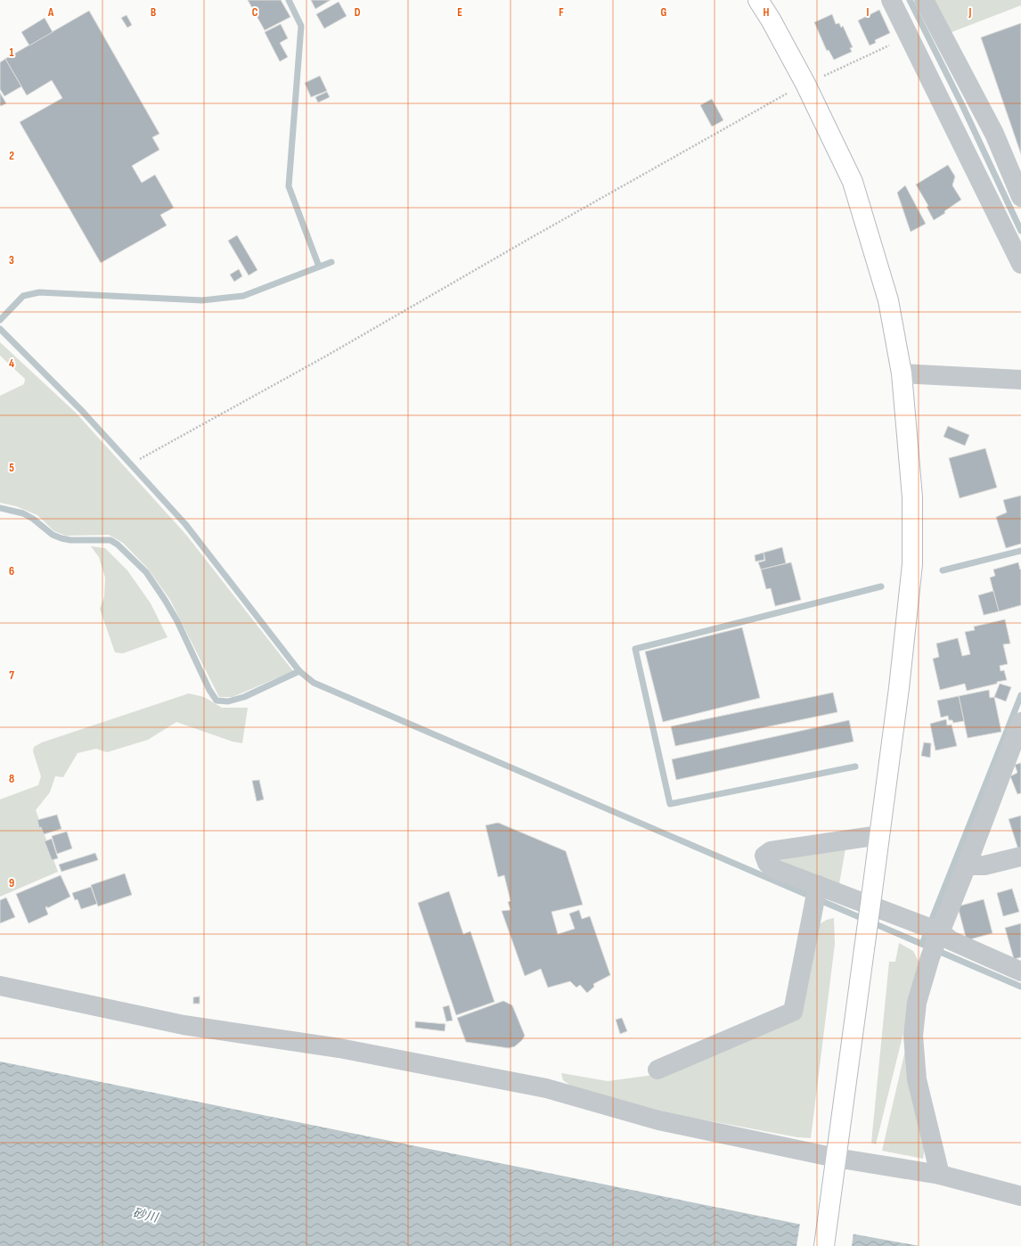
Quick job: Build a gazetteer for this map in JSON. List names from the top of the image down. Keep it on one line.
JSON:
{"water":["砂川"],"grid":{"columns":["A","B","C","D","E","F","G","H","I","J"],"rows":["1","2","3","4","5","6","7","8","9"]}}
